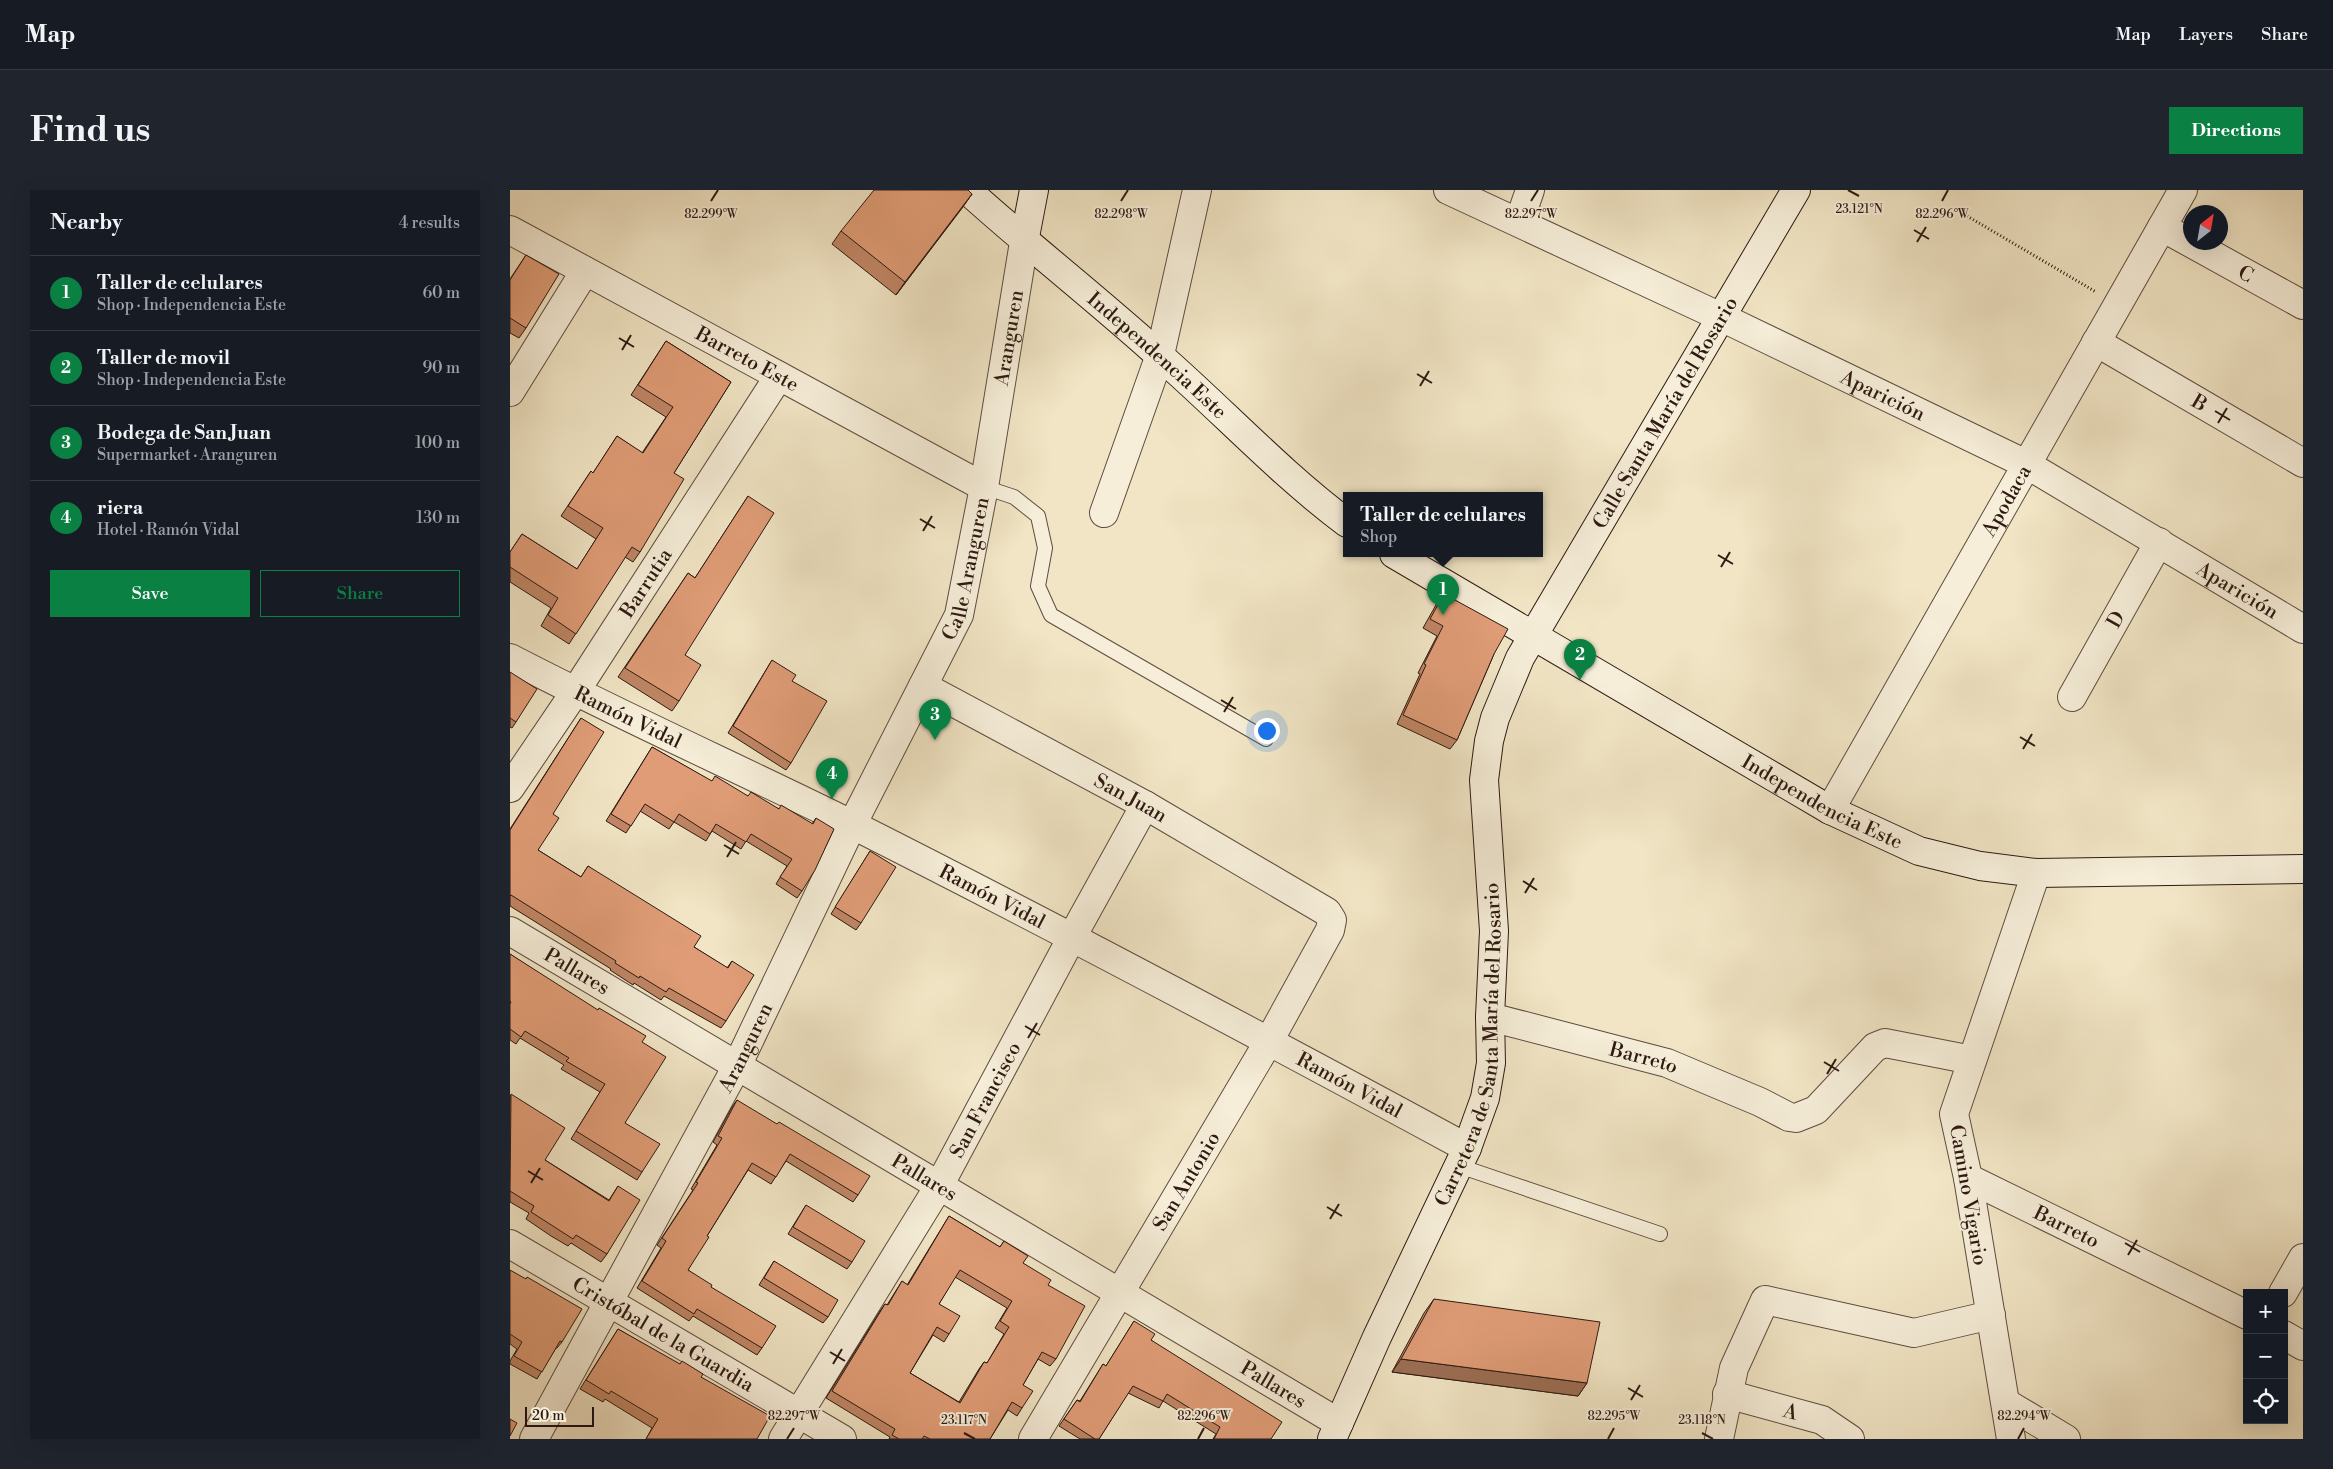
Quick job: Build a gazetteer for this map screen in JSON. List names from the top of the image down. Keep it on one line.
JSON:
{"streets":{"street":["C","Aranguren","Independencia Este","Barreto Este","Aparición","B","Calle Santa María del Rosario","Apodaca","Calle Aranguren","Barrutia","D","Ramón Vidal","San Juan","Pallares","Carretera de Santa María del Rosario","Barreto","San Francisco","San Antonio","Camino Vigario","Cristóbal de la Guardia","A"]},"crossings":[["C","Apodaca"],["Aranguren","Independencia Este"],["Aranguren","Barreto Este"],["Aranguren","Calle Aranguren"],["Aranguren","Ramón Vidal"],["Aranguren","San Juan"],["Aranguren","Pallares"],["Aranguren","Cristóbal de la Guardia"],["Independencia Este","Calle Santa María del Rosario"],["Independencia Este","Apodaca"],["Independencia Este","Carretera de Santa María del Rosario"],["Independencia Este","Camino Vigario"],["Barreto Este","Calle Aranguren"],["Barreto Este","Barrutia"],["Aparición","Calle Santa María del Rosario"],["Aparición","Apodaca"],["Aparición","D"],["B","Apodaca"],["Calle Santa María del Rosario","Carretera de Santa María del Rosario"],["Barrutia","Ramón Vidal"],["Ramón Vidal","Carretera de Santa María del Rosario"],["Ramón Vidal","San Francisco"],["Ramón Vidal","San Antonio"],["San Juan","San Francisco"],["San Juan","San Antonio"],["Pallares","Carretera de Santa María del Rosario"],["Pallares","San Francisco"],["Pallares","San Antonio"],["Carretera de Santa María del Rosario","Barreto"],["Barreto","Camino Vigario"],["San Francisco","Cristóbal de la Guardia"]],"scale_bar":"20 m","north":"top right","page":{"header":"Map","nav":["Map","Layers","Share"],"buttons":["Directions",["Save","Share"]],"title":"Find us","heading":["Nearby","4 results"],"list":[{"mark":"1","name":"Taller de celulares","note":"Shop · Independencia Este","value":"60 m"},{"mark":"2","name":"Taller de movil","note":"Shop · Independencia Este","value":"90 m"},{"mark":"3","name":"Bodega de San Juan","note":"Supermarket · Aranguren","value":"100 m"},{"mark":"4","name":"riera","note":"Hotel · Ramón Vidal","value":"130 m"}],"popup":["Taller de celulares","Shop"],"pins":["1","2","3","4"],"map_buttons":["+","−"],"scale":"20 m"},"coordinates":["23.121°N","82.299°W","82.298°W","82.297°W","82.296°W","82.295°W","82.294°W","23.117°N","23.118°N"]}
